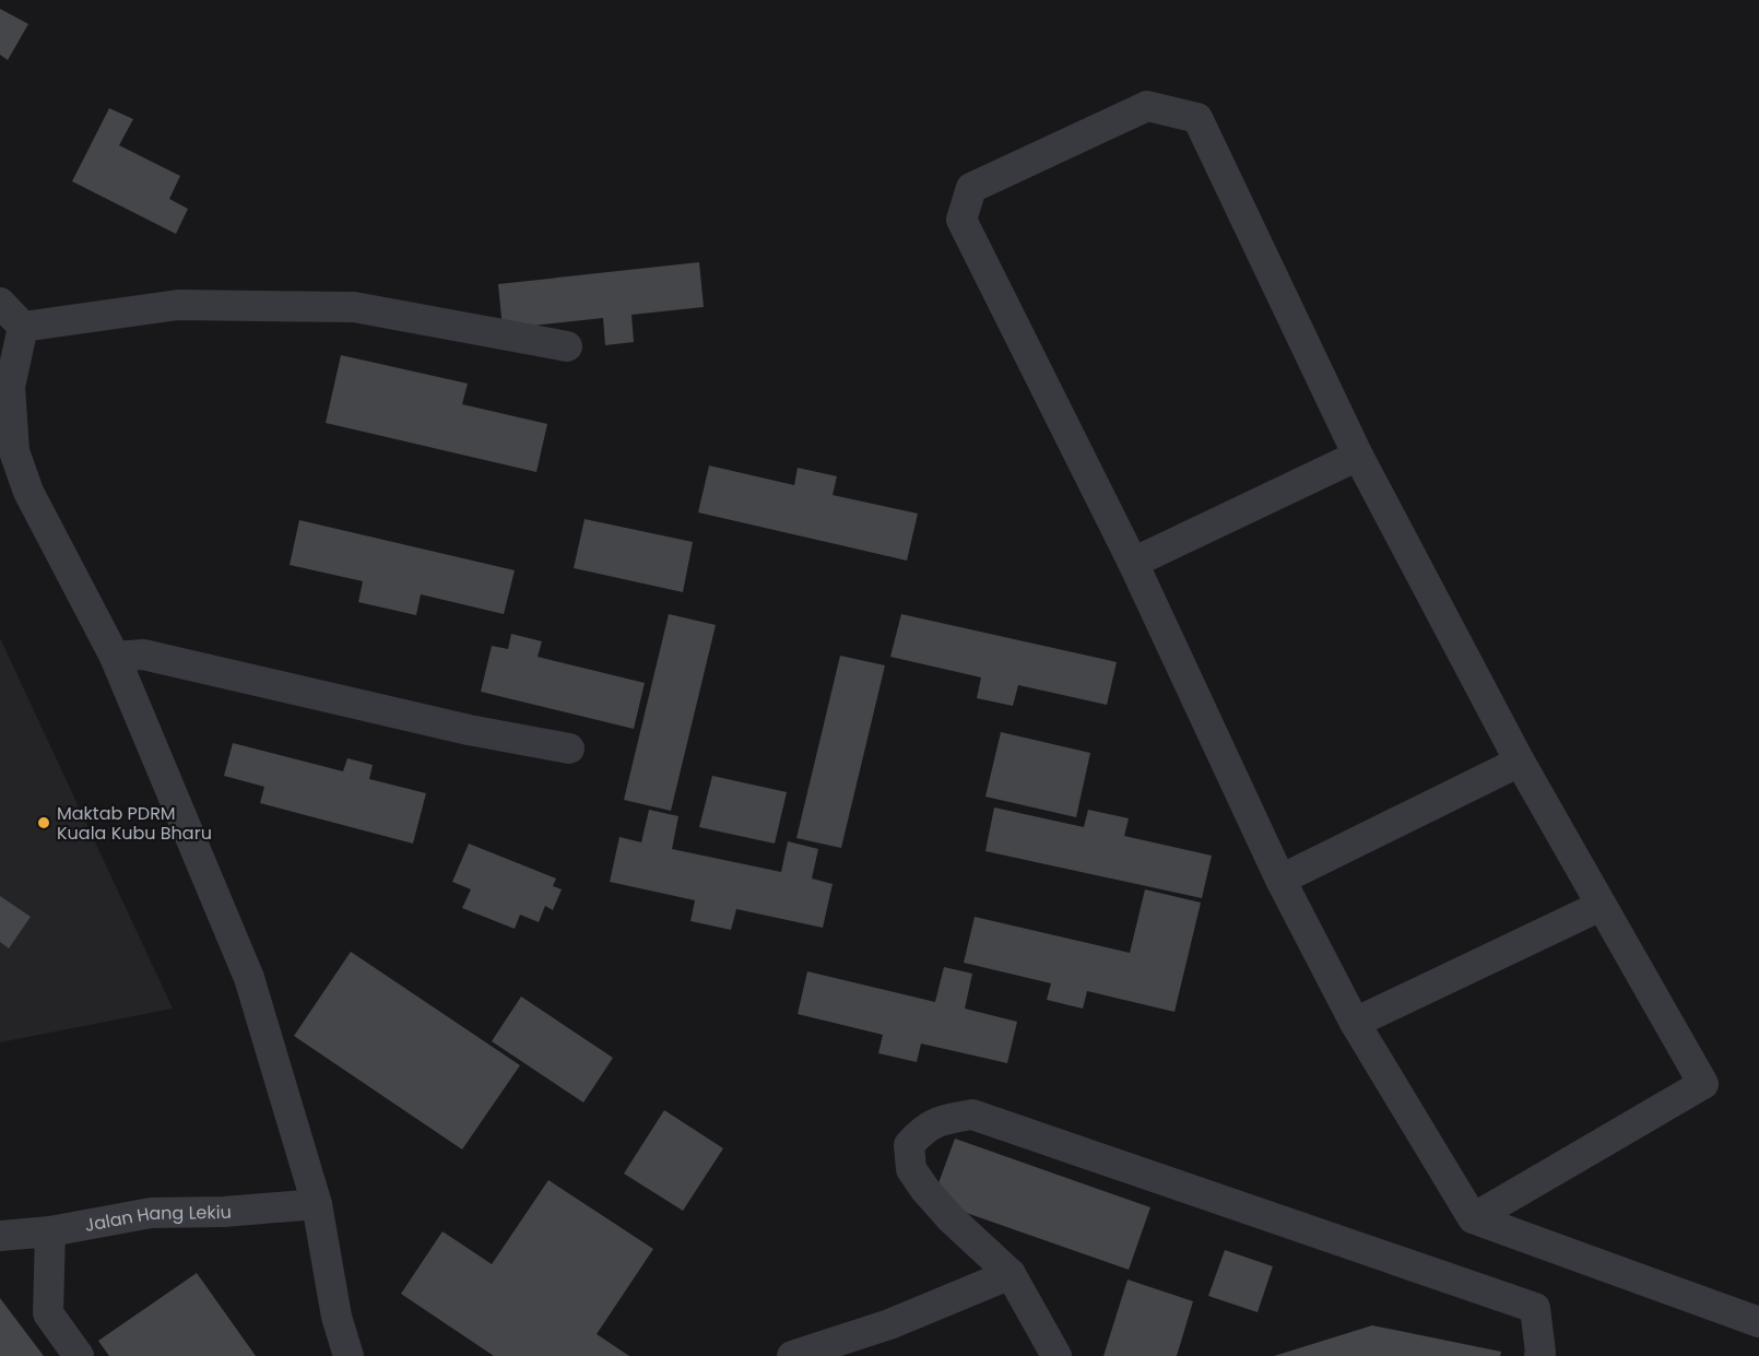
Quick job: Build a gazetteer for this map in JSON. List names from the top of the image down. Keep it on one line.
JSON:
{"streets":{"street":["Jalan Hang Lekiu"]},"places":["Maktab PDRM Kuala Kubu Bharu"]}
